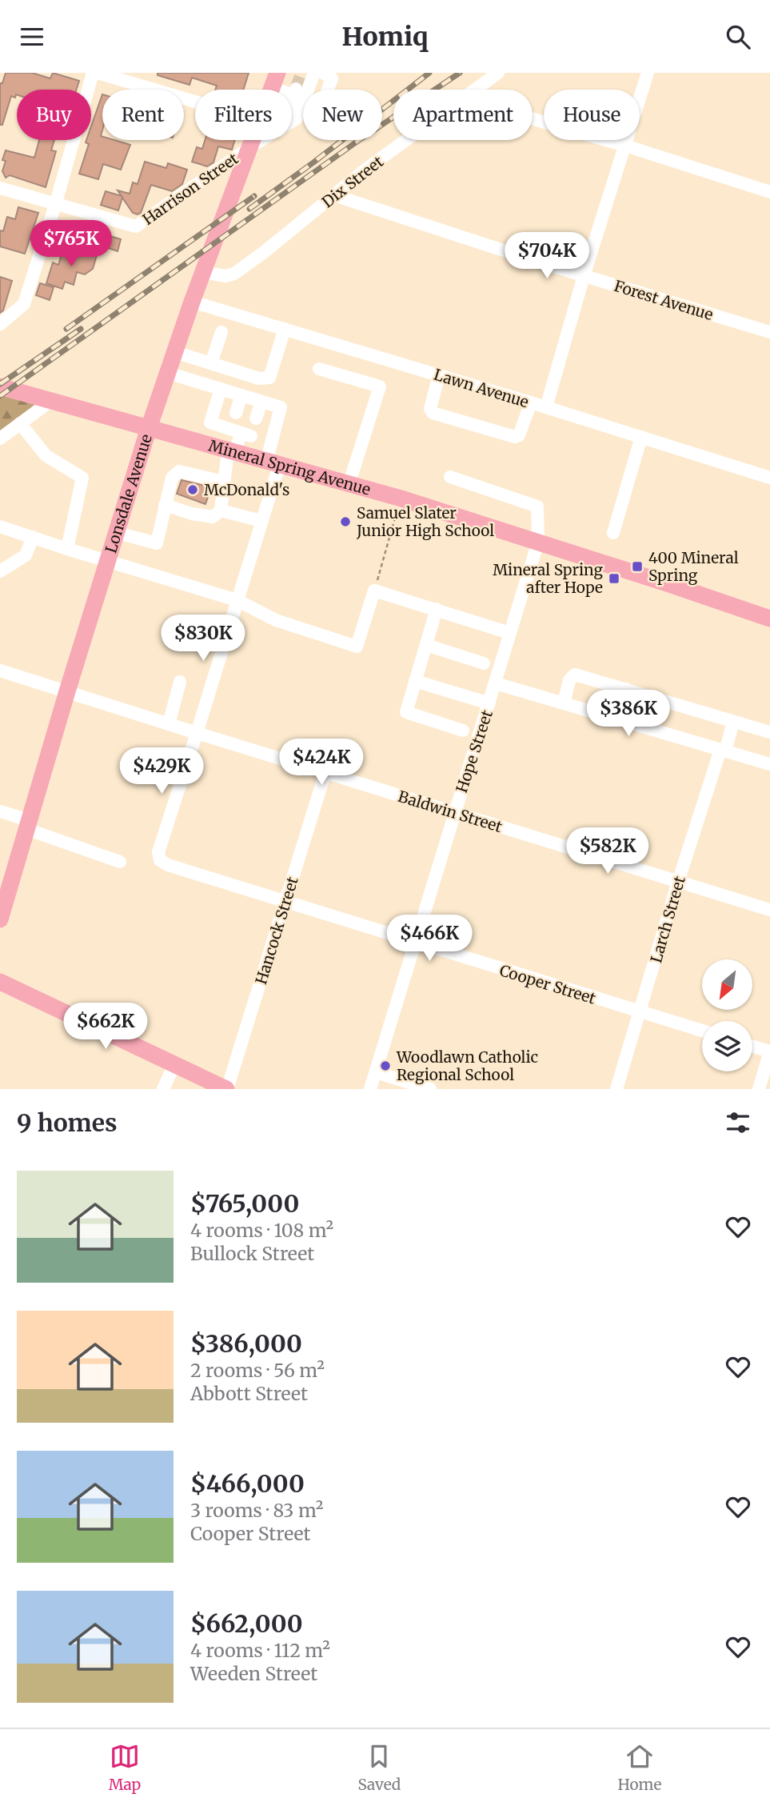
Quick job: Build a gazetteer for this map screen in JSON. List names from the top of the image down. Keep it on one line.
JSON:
{"streets":{"main road":["Mineral Spring Avenue","Lonsdale Avenue"],"street":["Dix Street","Harrison Street","Forest Avenue","Lawn Avenue","Hope Street","Baldwin Street","Larch Street","Hancock Street","Cooper Street"]},"crossings":[["Dix Street","Forest Avenue"],["Dix Street","Lonsdale Avenue"],["Harrison Street","Lonsdale Avenue"],["Lawn Avenue","Lonsdale Avenue"],["Mineral Spring Avenue","Lonsdale Avenue"],["Mineral Spring Avenue","Hope Street"],["Lonsdale Avenue","Baldwin Street"],["Hope Street","Baldwin Street"],["Hope Street","Cooper Street"],["Baldwin Street","Larch Street"],["Baldwin Street","Hancock Street"],["Baldwin Street","Cooper Street"],["Larch Street","Cooper Street"],["Hancock Street","Cooper Street"]],"places":{"other":["McDonald's","Samuel Slater Junior High School","Woodlawn Catholic Regional School"],"transit":["400 Mineral Spring","Mineral Spring after Hope"]},"north":"bottom left","page":{"header":"Homiq","chip":["Buy","Rent","Filters","New","Apartment","House"],"price":["$765K","$704K","$830K","$386K","$424K","$429K","$582K","$466K","$662K"],"heading":"9 homes","list":[{"name":"$765,000","note":"4 rooms · 108 m² · Bullock Street"},{"name":"$386,000","note":"2 rooms · 56 m² · Abbott Street"},{"name":"$466,000","note":"3 rooms · 83 m² · Cooper Street"},{"name":"$662,000","note":"4 rooms · 112 m² · Weeden Street"}],"tabs":["Map","Saved","Home"]}}
